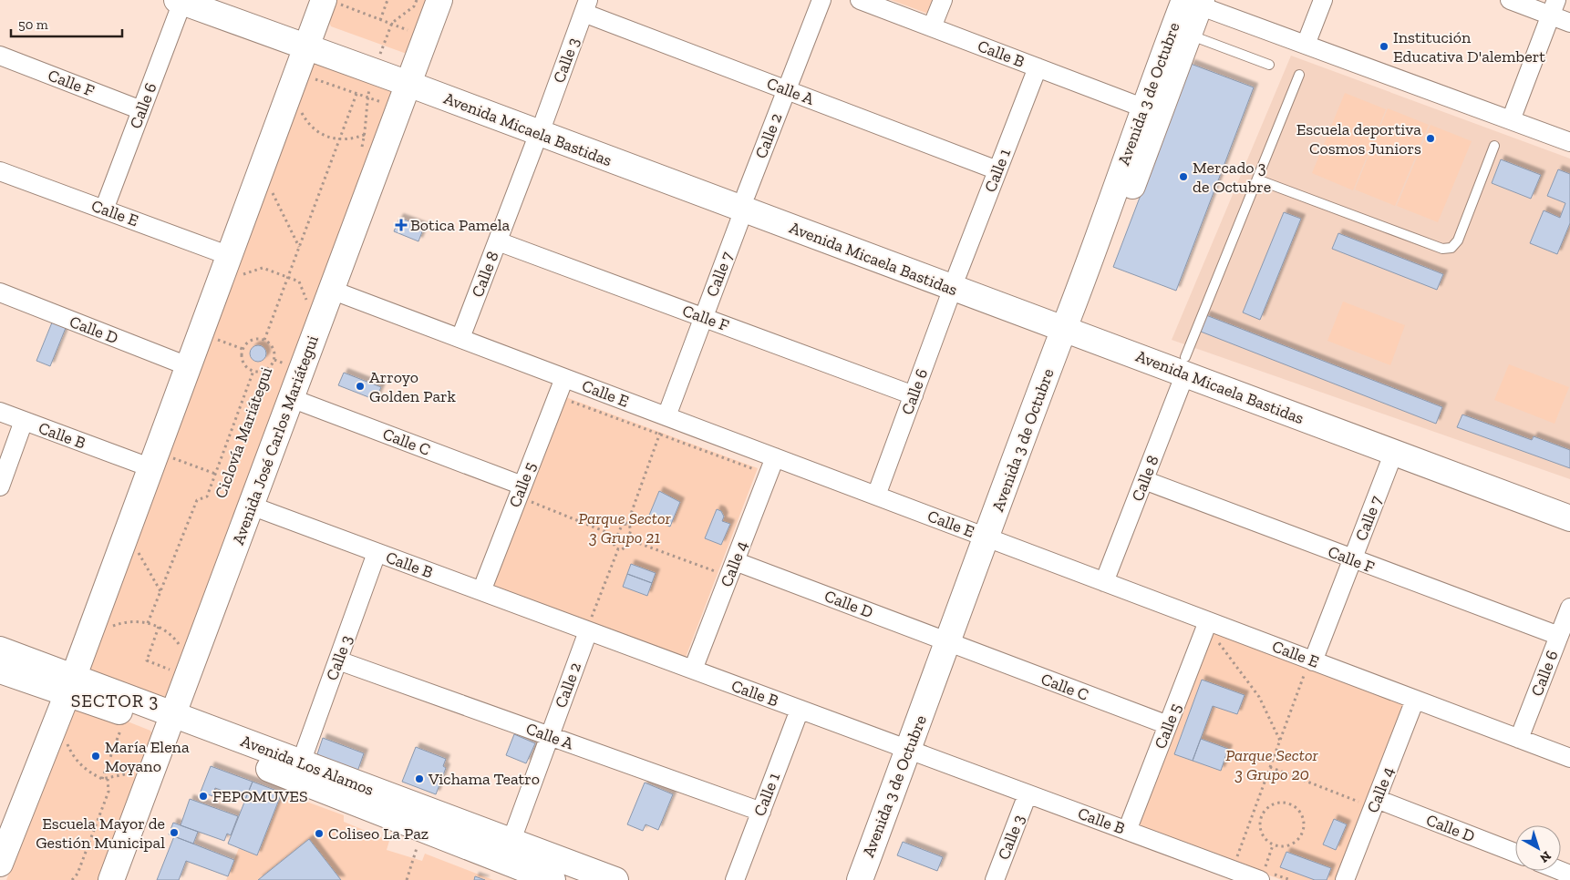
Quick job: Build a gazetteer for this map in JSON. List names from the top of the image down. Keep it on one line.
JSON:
{"streets":{"street":["Calle B","Calle 3","Calle F","Calle A","Avenida 3 de Octubre","Calle 6","Avenida Micaela Bastidas","Calle 2","Calle 1","Calle E","Calle 8","Calle 7","Calle D","Avenida José Carlos Mariátegui","Calle C","Calle 5","Calle 4","Avenida Los Alamos"],"path":["Ciclovía Mariátegui"]},"crossings":[["Calle B","Calle 3"],["Calle B","Avenida 3 de Octubre"],["Calle B","Calle 2"],["Calle B","Calle 1"],["Calle B","Avenida José Carlos Mariátegui"],["Calle B","Calle 5"],["Calle B","Calle 4"],["Calle 3","Calle A"],["Calle 3","Avenida Micaela Bastidas"],["Calle 3","Calle 8"],["Calle 3","Avenida Los Alamos"],["Calle F","Calle 6"],["Calle F","Calle 8"],["Calle F","Calle 7"],["Calle A","Calle 2"],["Calle A","Calle 1"],["Avenida 3 de Octubre","Avenida Micaela Bastidas"],["Avenida 3 de Octubre","Calle E"],["Avenida 3 de Octubre","Calle D"],["Avenida 3 de Octubre","Calle C"],["Calle 6","Avenida Micaela Bastidas"],["Calle 6","Calle 1"],["Calle 6","Calle E"],["Avenida Micaela Bastidas","Calle 2"],["Avenida Micaela Bastidas","Calle 1"],["Avenida Micaela Bastidas","Calle 8"],["Avenida Micaela Bastidas","Calle 7"],["Avenida Micaela Bastidas","Avenida José Carlos Mariátegui"],["Calle 2","Calle 7"],["Calle 2","Avenida Los Alamos"],["Calle E","Calle 8"],["Calle E","Calle 7"],["Calle E","Avenida José Carlos Mariátegui"],["Calle E","Calle 5"],["Calle E","Calle 4"],["Calle D","Calle C"],["Calle D","Calle 4"],["Avenida José Carlos Mariátegui","Calle C"],["Avenida José Carlos Mariátegui","Avenida Los Alamos"],["Calle C","Calle 5"]],"districts":["SECTOR 3"],"parks":["Parque Sector 3 Grupo 21","Parque Sector 3 Grupo 20"],"places":{"other":["Institución Educativa D'alembert","Escuela deportiva Cosmos Juniors","Mercado 3 de Octubre","Arroyo Golden Park","María Elena Moyano","Vichama Teatro","FEPOMUVES","Escuela Mayor de Gestión Municipal","Coliseo La Paz"],"health":["Botica Pamela"]},"scale_bar":"50 m","north":"bottom right"}
